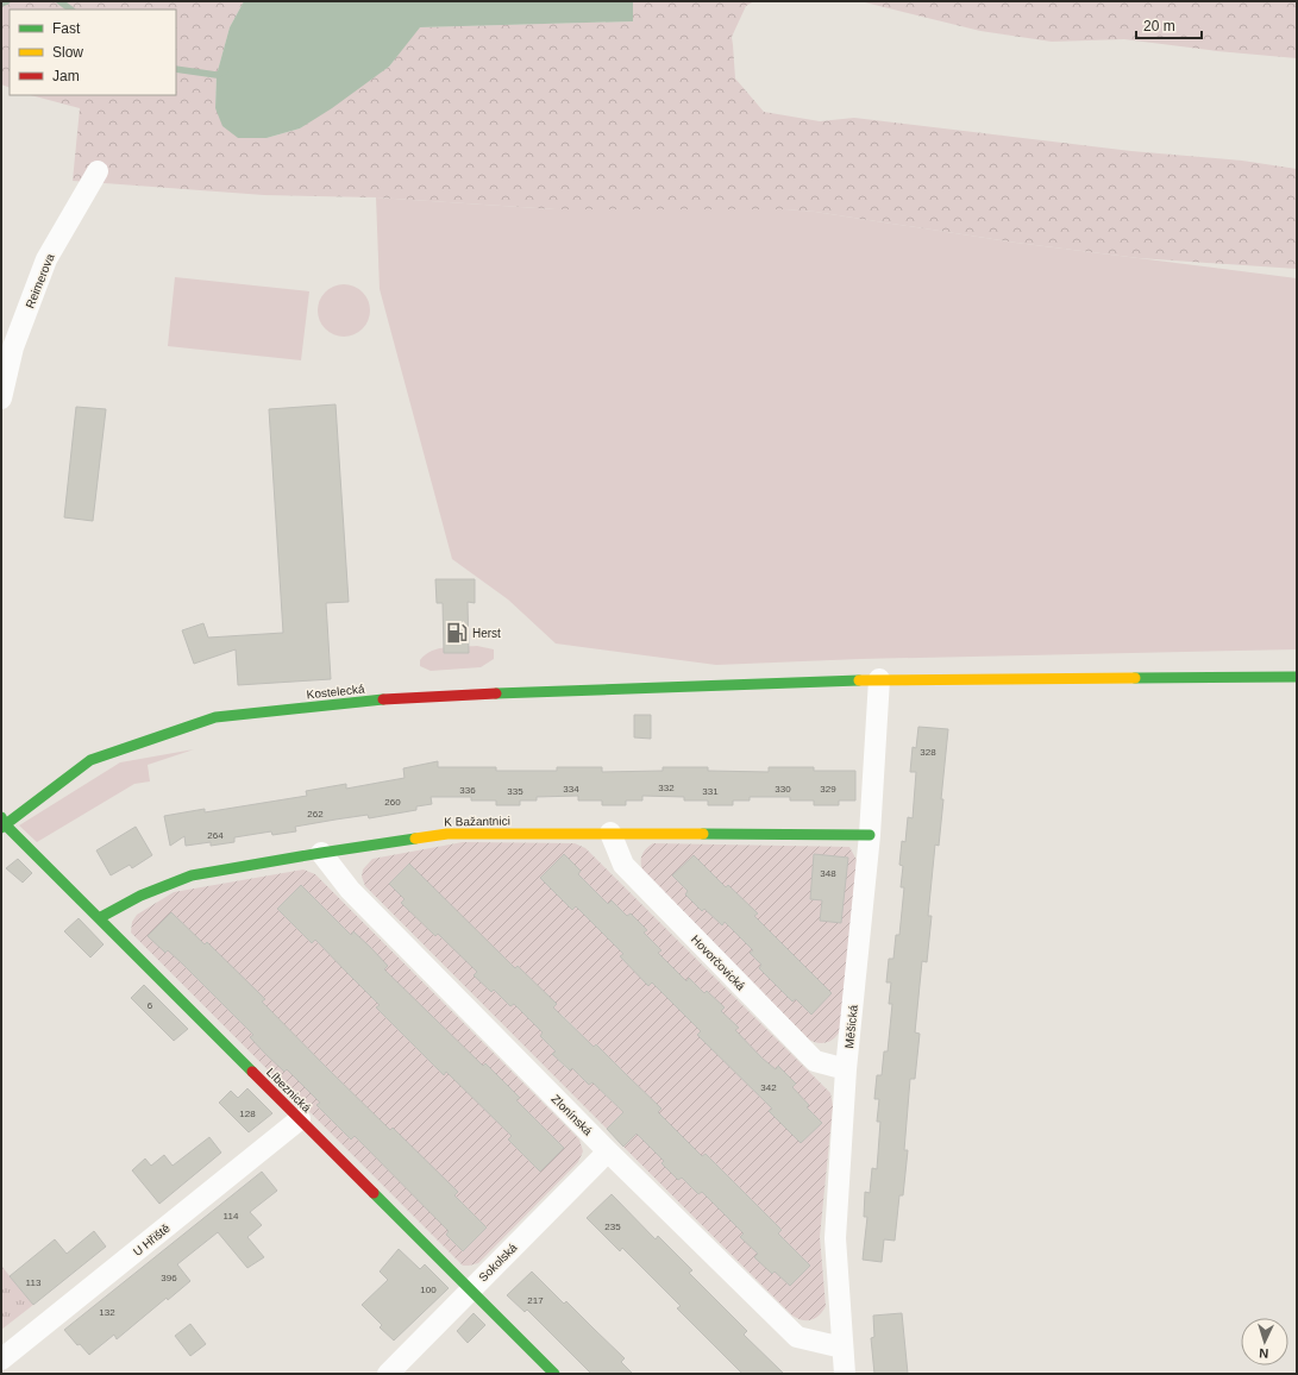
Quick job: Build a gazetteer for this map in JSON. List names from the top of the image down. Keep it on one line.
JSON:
{"streets":{"street":["Reimerova","Kostelecká","K Bažantnici","Hovorčovická","Měšická","Líbeznická","Zlonínská","U Hřiště","Sokolská"]},"crossings":[["Kostelecká","Měšická"],["Kostelecká","Líbeznická"],["K Bažantnici","Hovorčovická"],["K Bažantnici","Měšická"],["K Bažantnici","Líbeznická"],["K Bažantnici","Zlonínská"],["Hovorčovická","Měšická"],["Měšická","Zlonínská"],["Líbeznická","U Hřiště"],["Líbeznická","Sokolská"],["Zlonínská","Sokolská"]],"places":{"fuel station":["Herst"]},"house_numbers":["328","332","334","330","329","336","335","331","260","262","264","348","6","342","128","114","235","396","113","100","217","132"],"legend":["Fast","Slow","Jam"],"scale_bar":"20 m","north":"bottom"}
